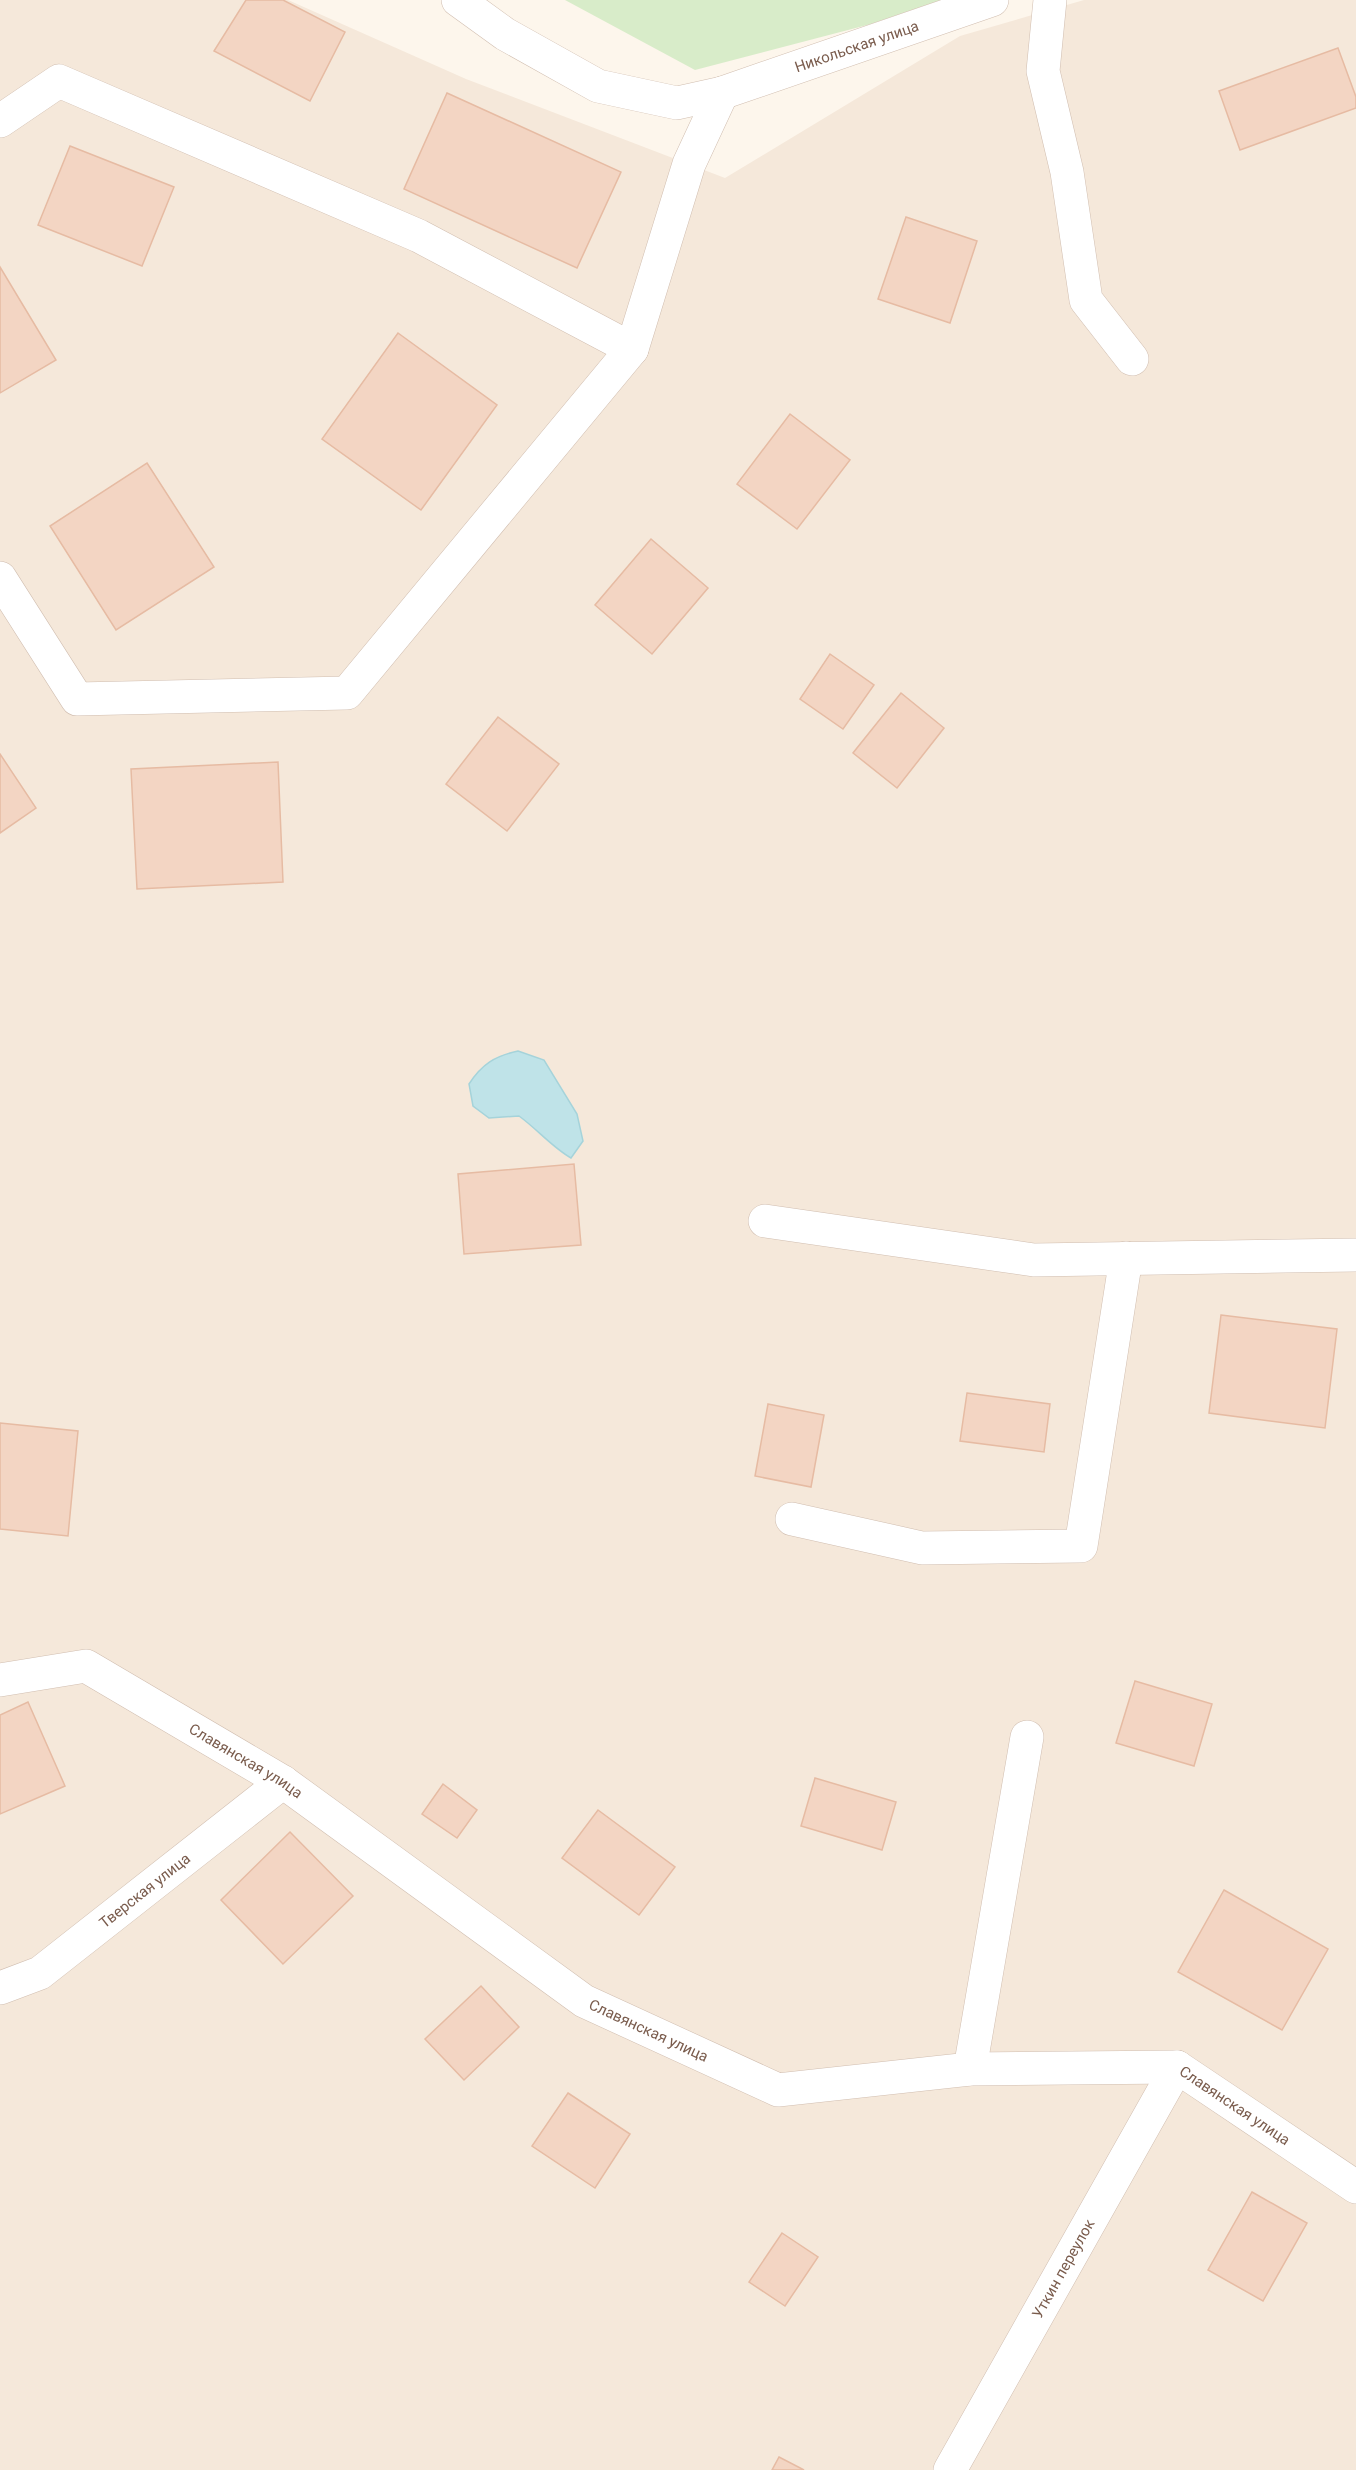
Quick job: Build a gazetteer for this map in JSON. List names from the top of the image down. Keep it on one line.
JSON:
{"streets":{"street":["Никольская улица","Славянская улица","Тверская улица","Уткин переулок"]},"crossings":[["Славянская улица","Тверская улица"],["Славянская улица","Уткин переулок"]]}
